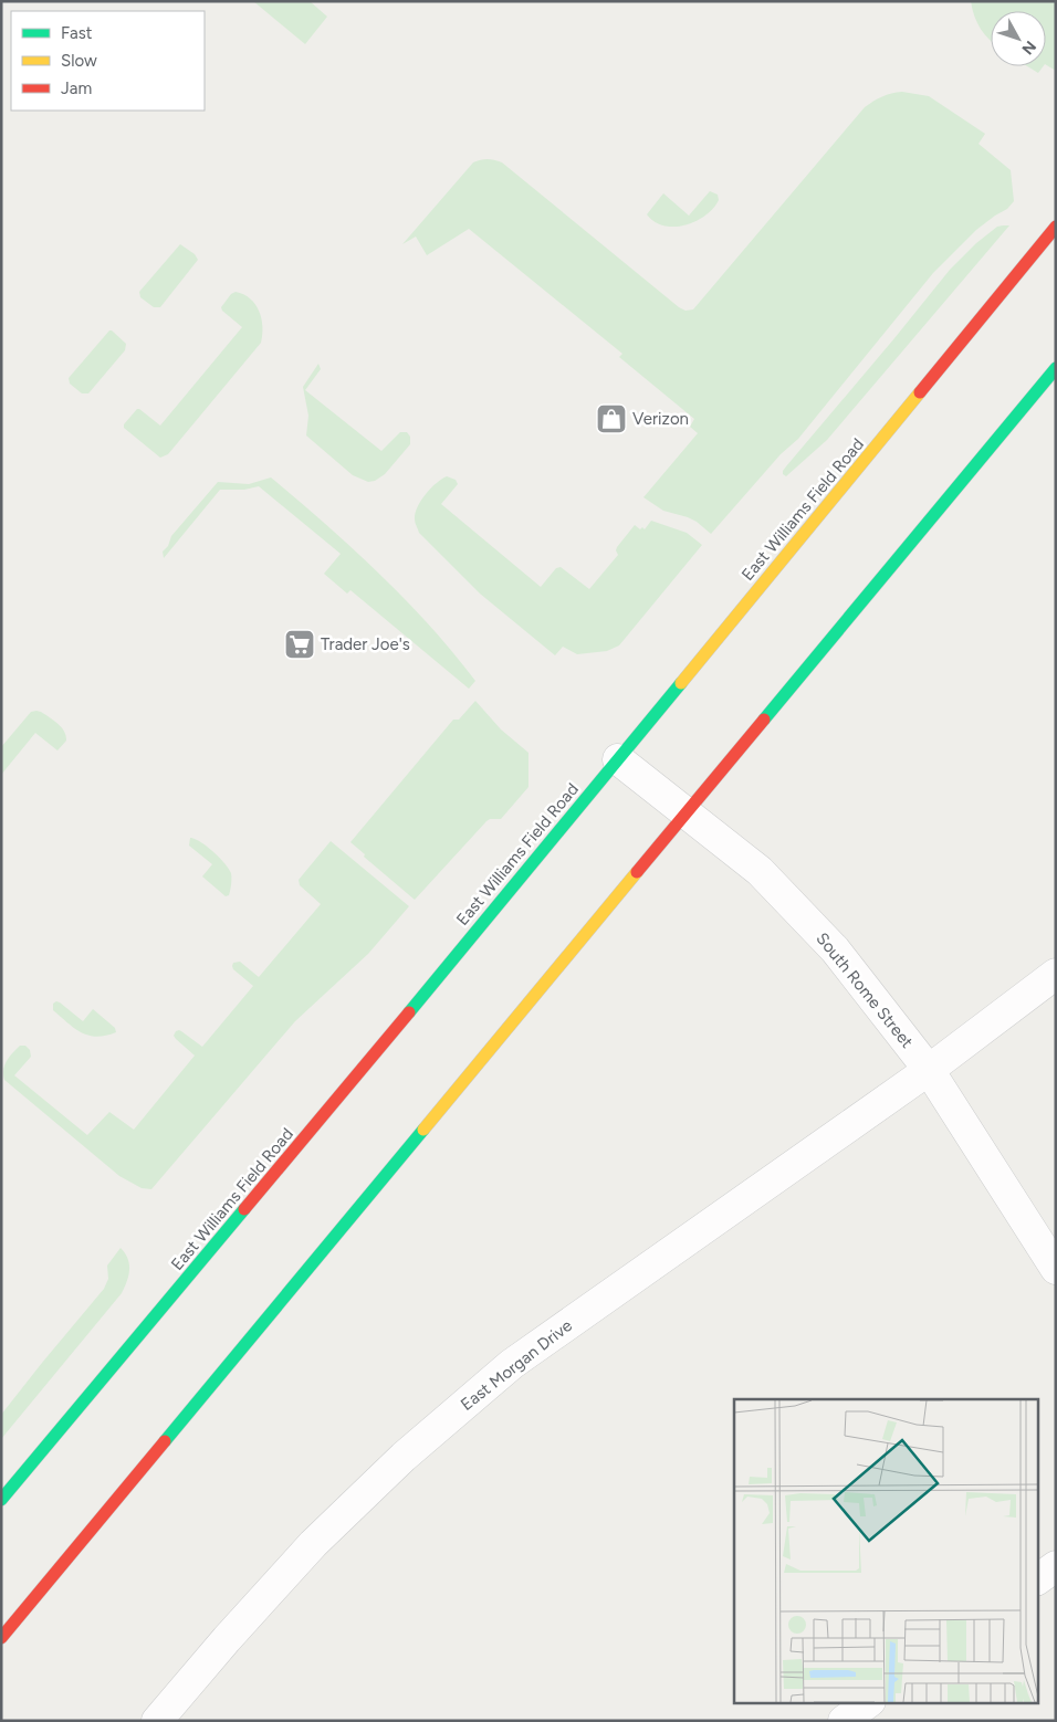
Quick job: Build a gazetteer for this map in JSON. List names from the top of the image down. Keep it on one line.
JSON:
{"streets":{"main road":["East Williams Field Road"],"street":["South Rome Street","East Morgan Drive"]},"crossings":[["East Williams Field Road","South Rome Street"],["South Rome Street","East Morgan Drive"]],"places":{"shop":["Verizon"],"supermarket":["Trader Joe's"]},"legend":["Fast","Slow","Jam"],"north":"bottom right"}
